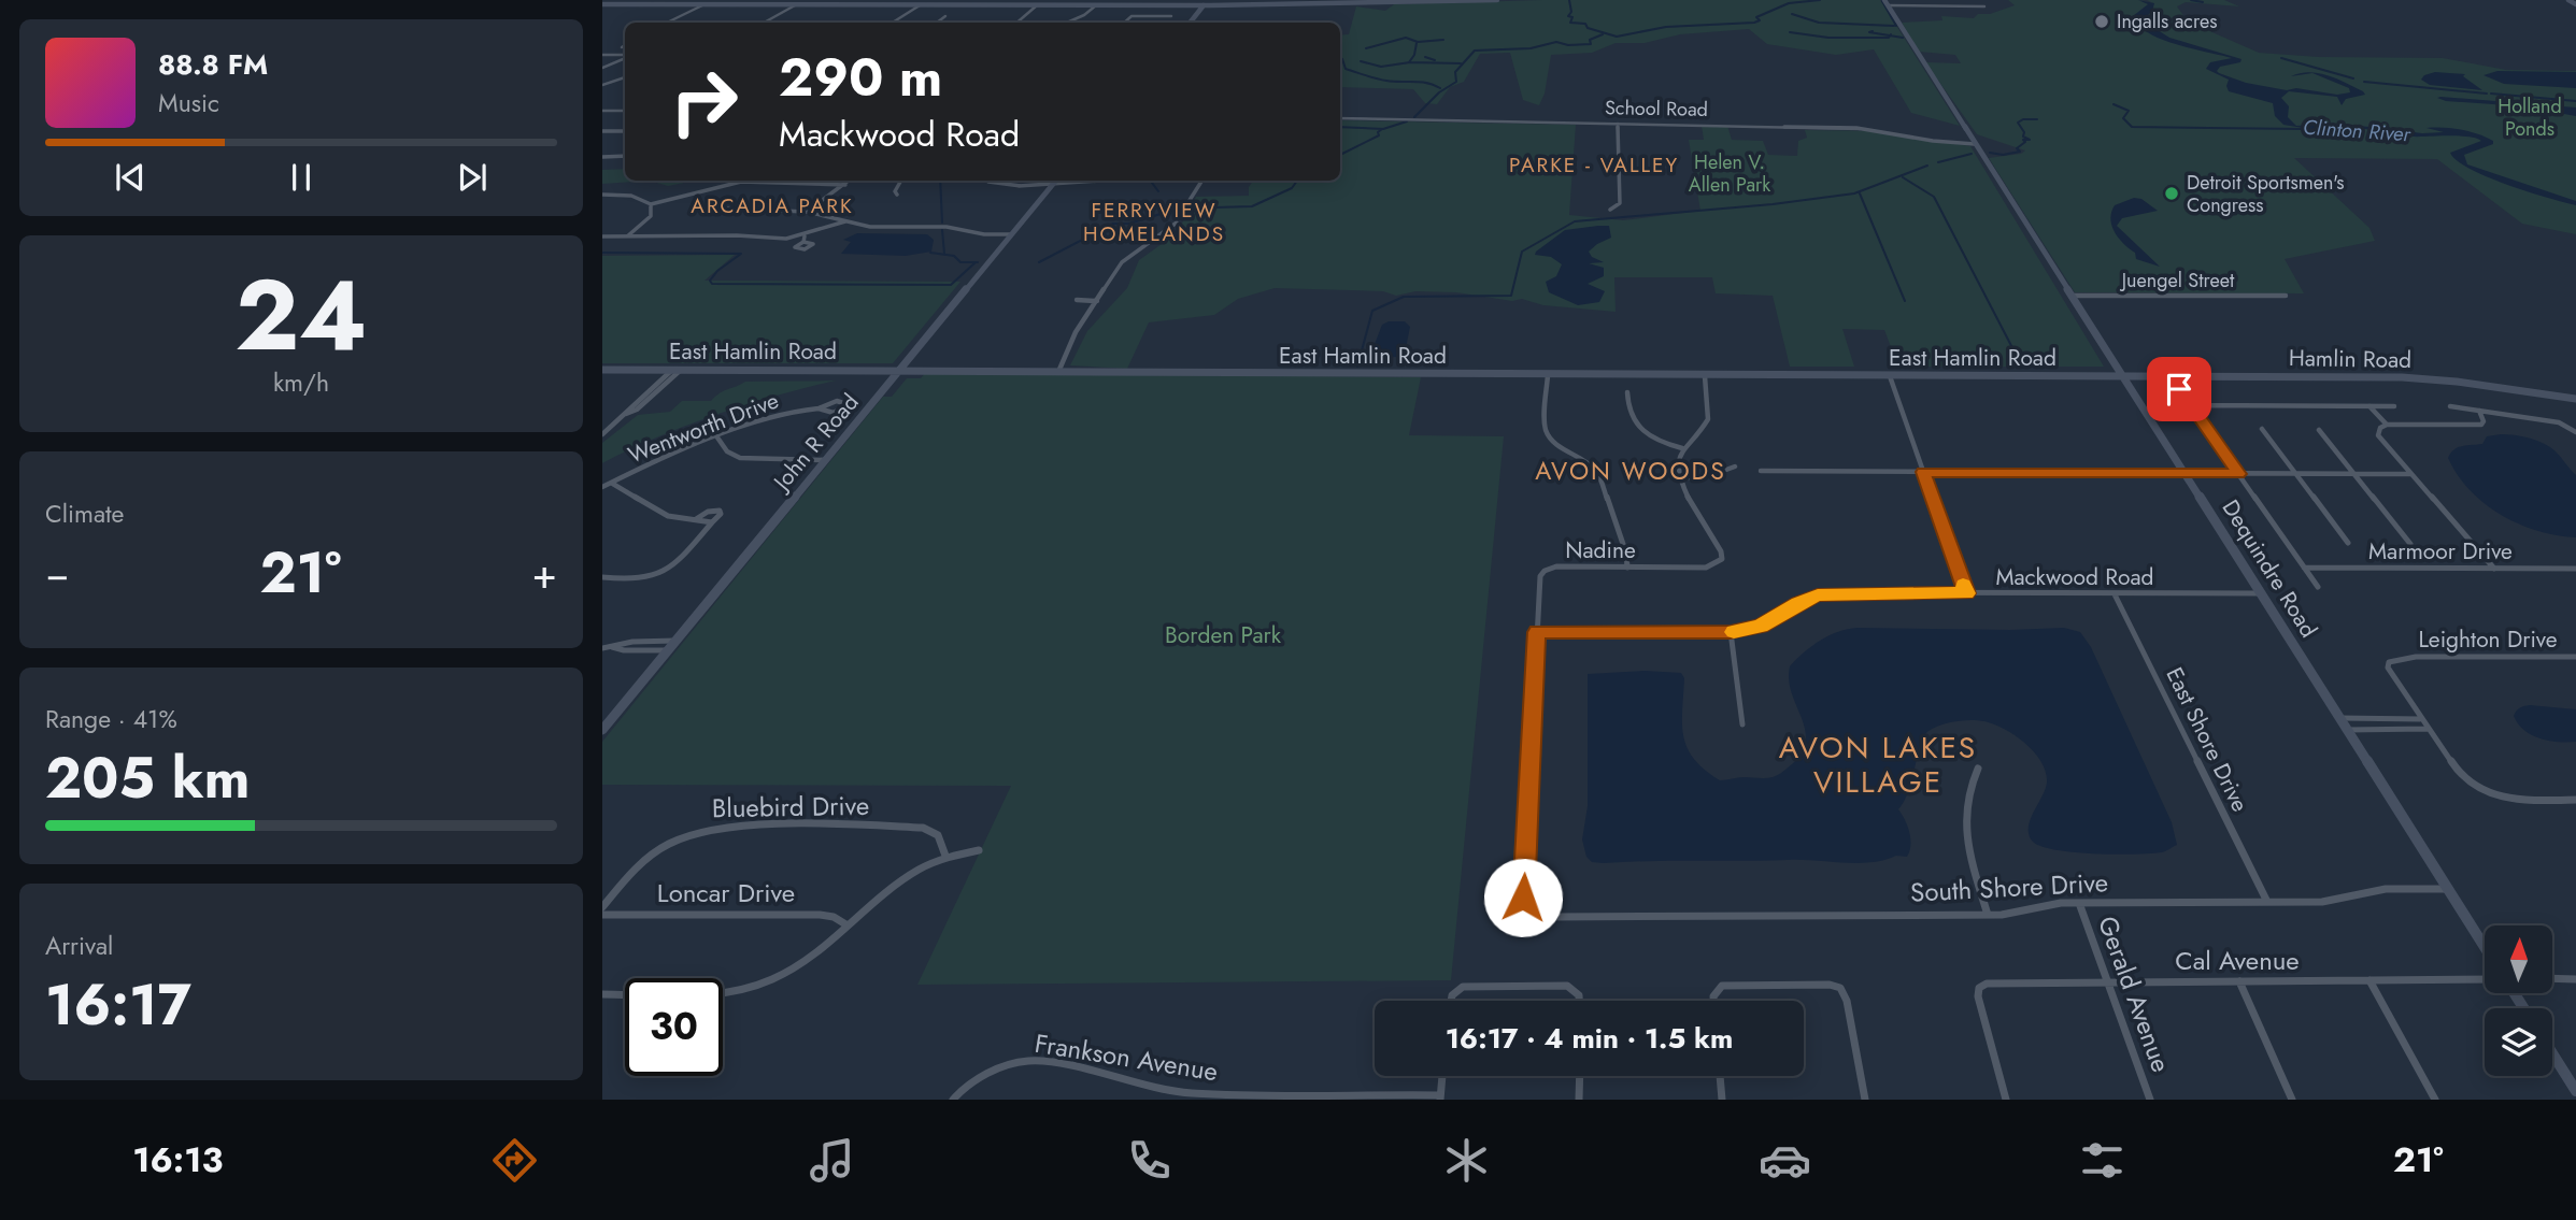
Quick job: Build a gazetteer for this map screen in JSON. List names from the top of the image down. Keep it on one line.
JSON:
{"streets":{"main road":["East Hamlin Road","Hamlin Road","John R Road","Dequindre Road"],"street":["School Road","Juengel Street","Wentworth Drive","Nadine","Marmoor Drive","Mackwood Road","Leighton Drive","East Shore Drive","Bluebird Drive","South Shore Drive","Loncar Drive","Cal Avenue","Gerald Avenue","Frankson Avenue"]},"crossings":[["School Road","Dequindre Road"],["Juengel Street","Dequindre Road"],["East Hamlin Road","Hamlin Road"],["East Hamlin Road","John R Road"],["East Hamlin Road","Dequindre Road"],["Hamlin Road","Dequindre Road"],["Nadine","Mackwood Road"],["Nadine","South Shore Drive"],["Dequindre Road","Mackwood Road"],["Dequindre Road","South Shore Drive"],["Mackwood Road","East Shore Drive"],["Mackwood Road","South Shore Drive"],["East Shore Drive","South Shore Drive"],["South Shore Drive","Gerald Avenue"],["Cal Avenue","Gerald Avenue"]],"districts":["PARKE - VALLEY","ARCADIA PARK","FERRYVIEW HOMELANDS","AVON WOODS","AVON LAKES VILLAGE"],"water":["Clinton River"],"parks":["Holland Ponds","Helen V. Allen Park","Borden Park"],"places":["Ingalls acres","Detroit Sportsmen's Congress"],"north":"top","page":{"turn":["290 m","Mackwood Road"],"song":["88.8 FM","Music"],"tile":[["24","km/h"],"Climate",["Range · 41%","205 km"],["Arrival","16:17"]],"heat":["−","21°","+"],"limit":"30","trip":"16:17 · 4 min · 1.5 km","tabs":["16:13","21°"]}}
